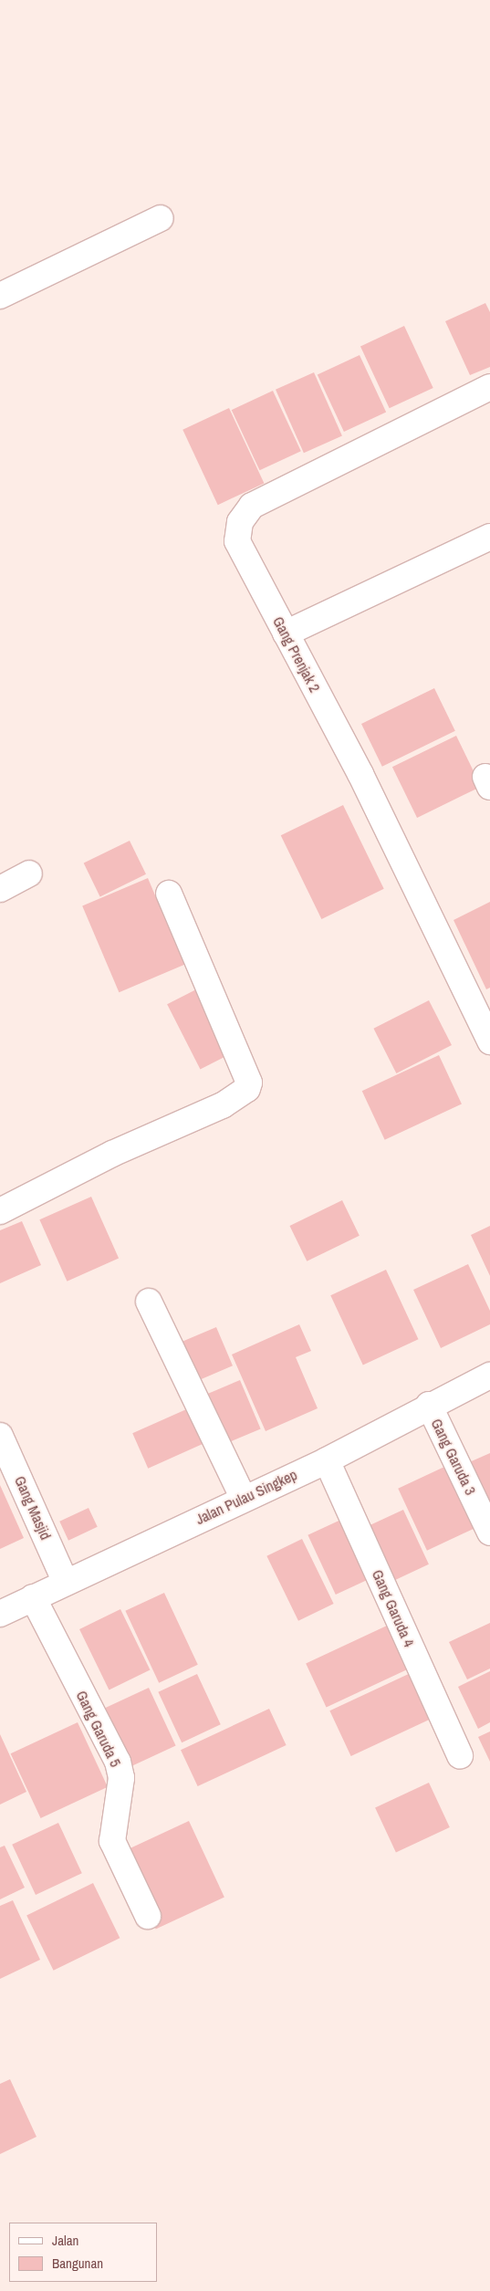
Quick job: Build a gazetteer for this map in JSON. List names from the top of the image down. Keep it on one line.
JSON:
{"streets":{"street":["Gang Prenjak 2","Gang Garuda 3","Jalan Pulau Singkep","Gang Masjid","Gang Garuda 4","Gang Garuda 5"]},"crossings":[["Gang Garuda 3","Jalan Pulau Singkep"],["Jalan Pulau Singkep","Gang Masjid"],["Jalan Pulau Singkep","Gang Garuda 4"],["Jalan Pulau Singkep","Gang Garuda 5"]],"legend":["Jalan","Bangunan"]}
